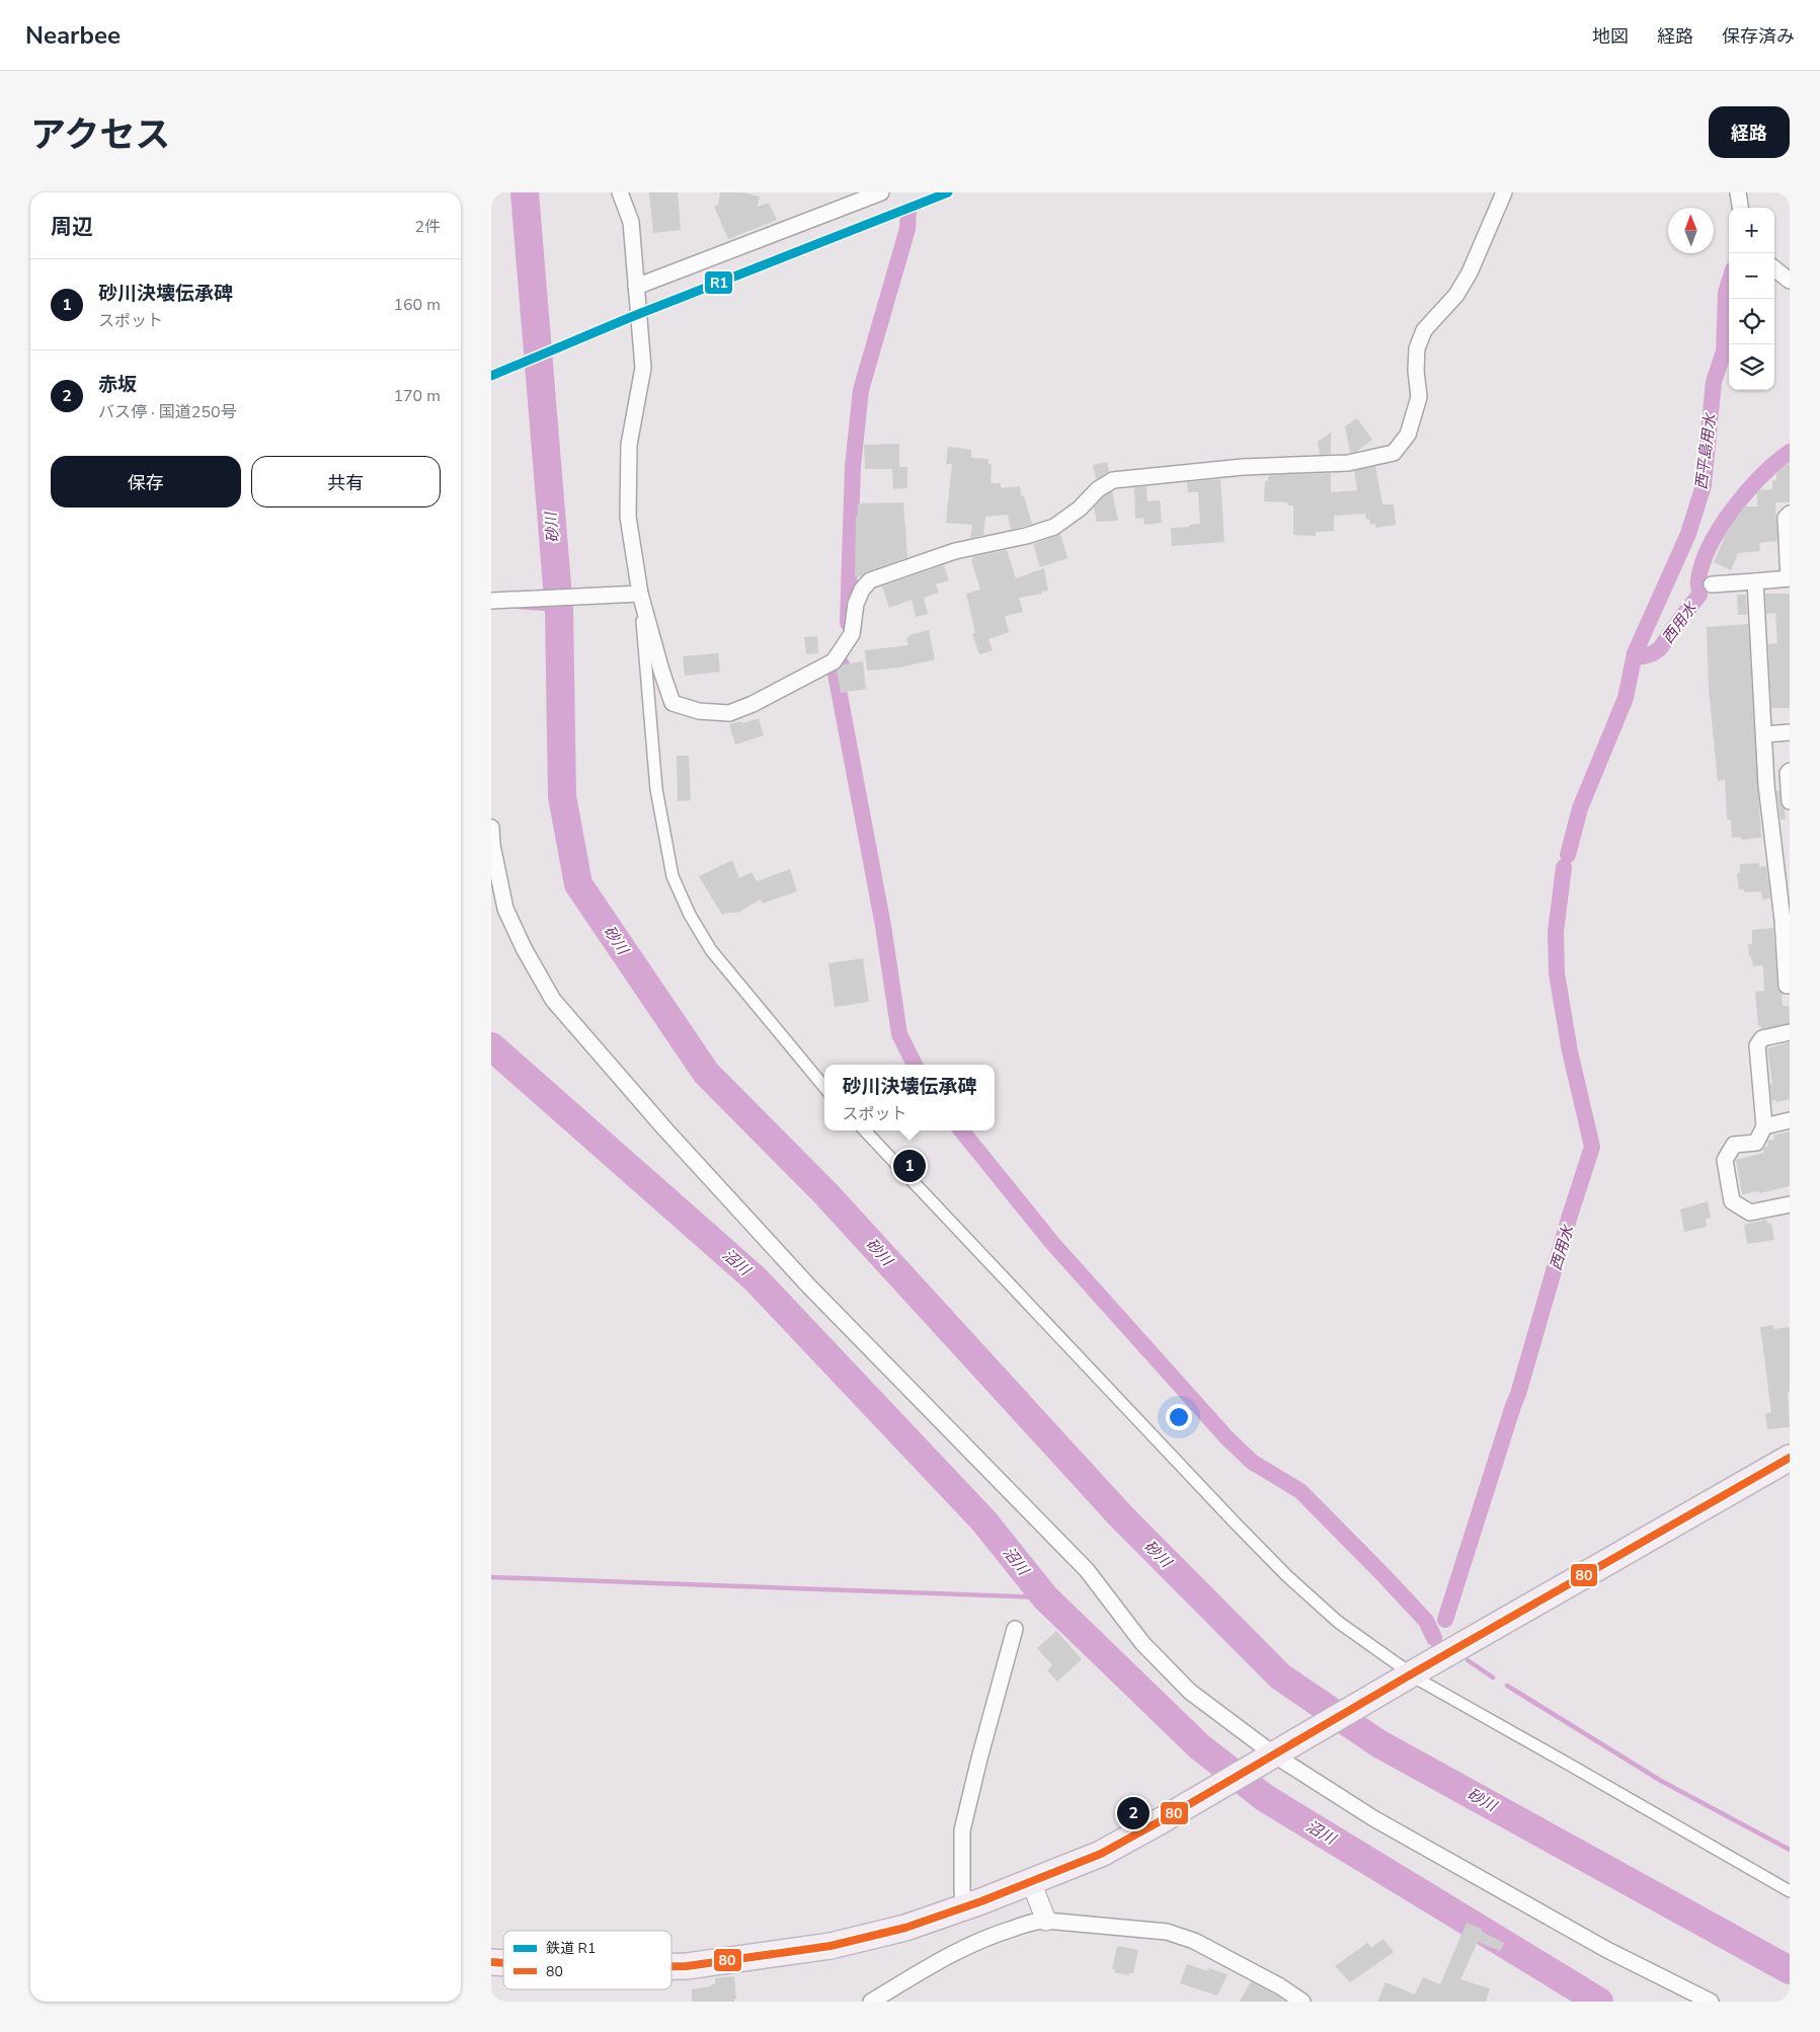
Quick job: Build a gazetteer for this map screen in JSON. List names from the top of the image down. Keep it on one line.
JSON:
{"water":["西平島用水","砂川","西用水","沼川"],"lines":["rail line R1","transit line 80"],"legend":["鉄道 R1","80"],"north":"top","page":{"header":"Nearbee","nav":["地図","経路","保存済み"],"title":"アクセス","buttons":["経路",["保存","共有"]],"heading":["周辺","2件"],"map_buttons":["+","−"],"list":[{"mark":"1","name":"砂川決壊伝承碑","note":"スポット","value":"160 m"},{"mark":"2","name":"赤坂","note":"バス停 · 国道250号","value":"170 m"}],"popup":["砂川決壊伝承碑","スポット"],"pins":["1","2"]}}
